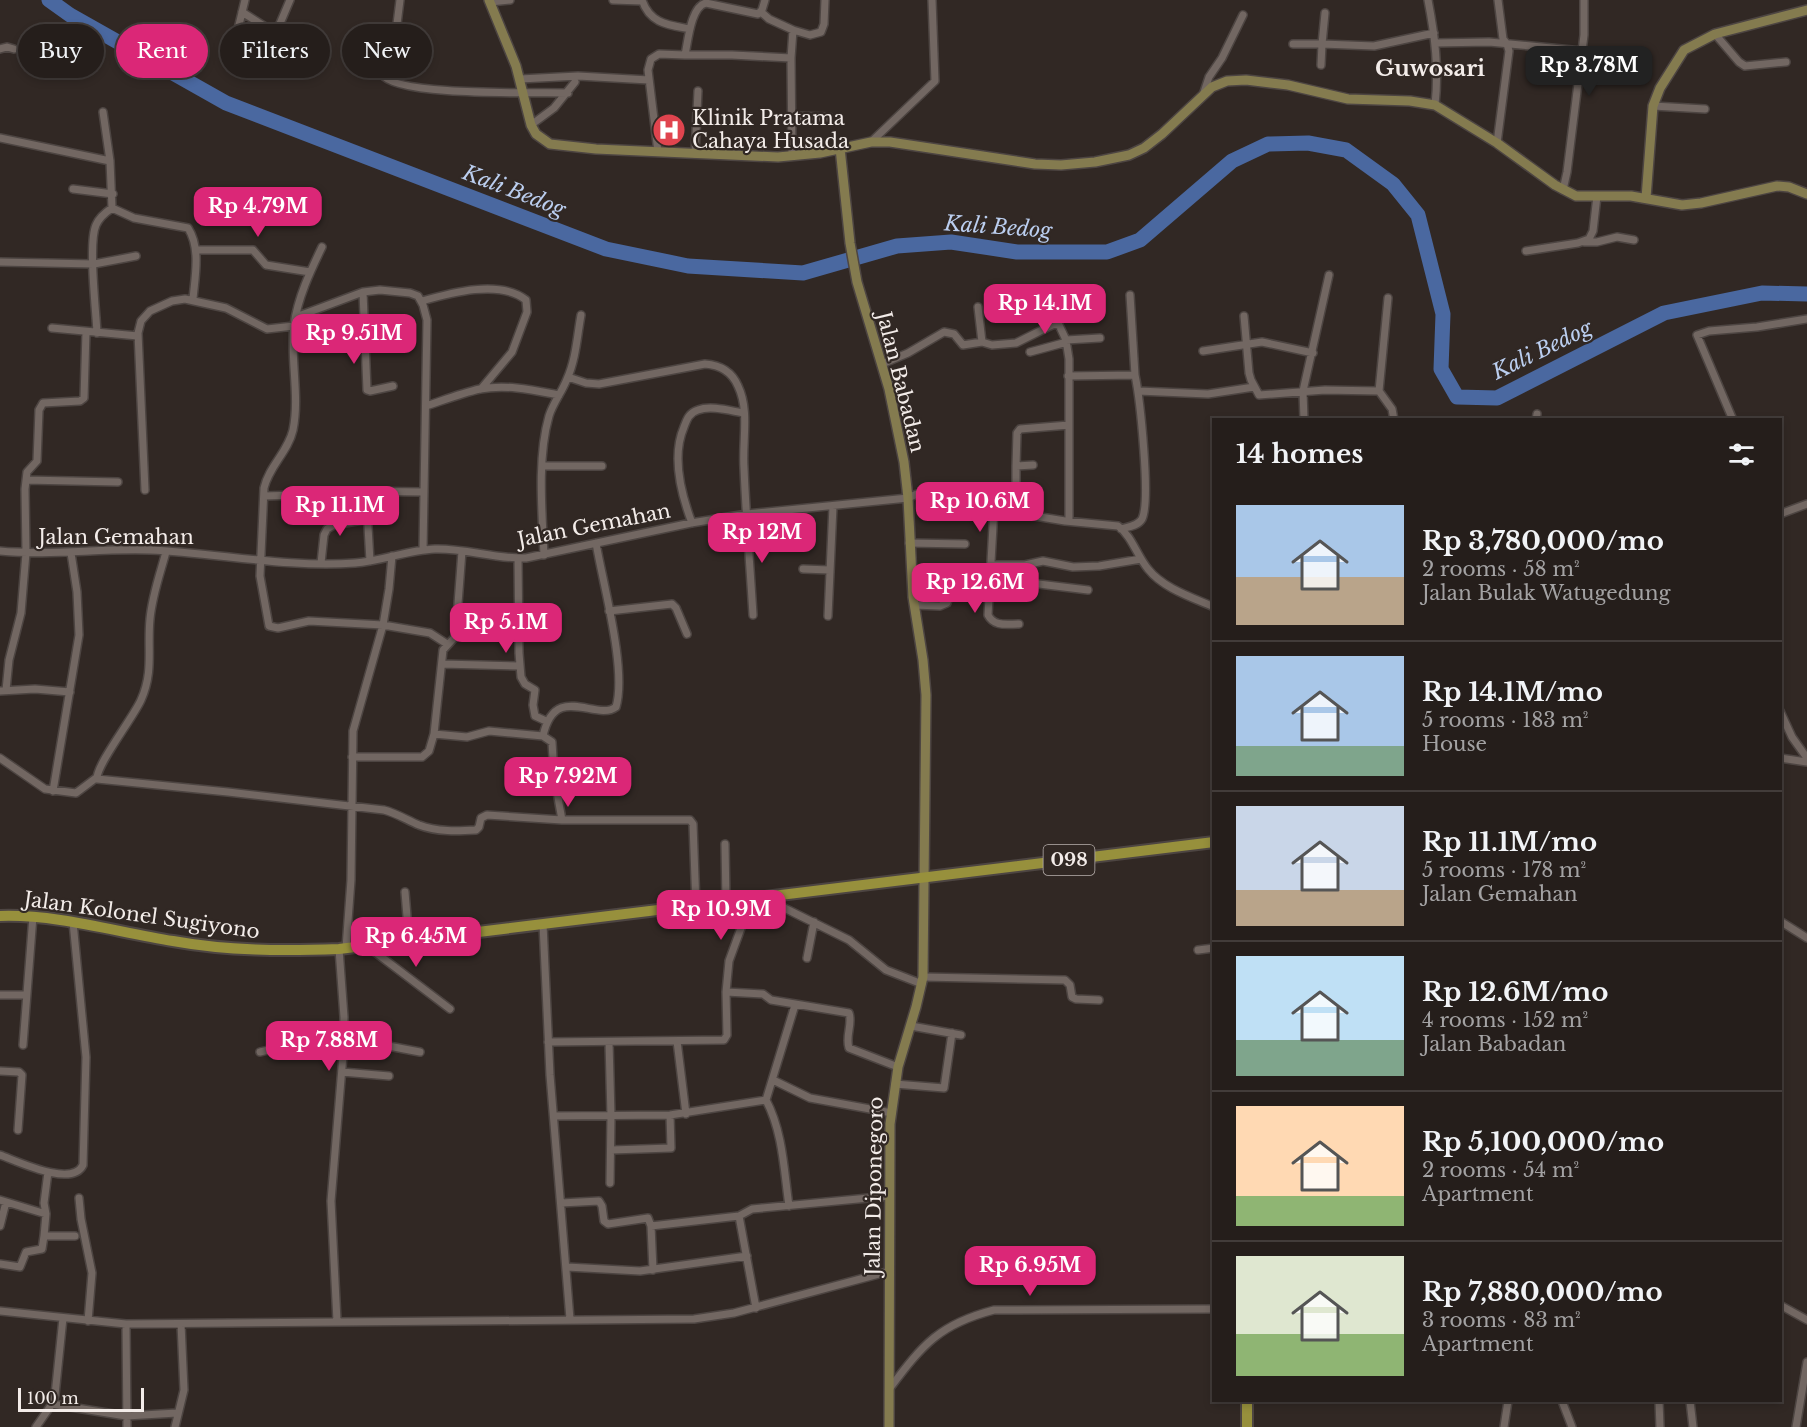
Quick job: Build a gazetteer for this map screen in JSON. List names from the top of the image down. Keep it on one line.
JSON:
{"streets":{"main road":["Jalan Babadan","098","Jalan Kolonel Sugiyono","Jalan Diponegoro"],"street":["Jalan Gemahan"]},"crossings":[["Jalan Babadan","Jalan Gemahan"],["Jalan Babadan","098"],["Jalan Babadan","Jalan Kolonel Sugiyono"],["Jalan Babadan","Jalan Diponegoro"],["098","Jalan Kolonel Sugiyono"],["098","Jalan Diponegoro"],["Jalan Kolonel Sugiyono","Jalan Diponegoro"]],"districts":["Guwosari"],"water":["Kali Bedog"],"places":{"hospital":["Klinik Pratama Cahaya Husada"]},"scale_bar":"100 m","page":{"chip":["Buy","Rent","Filters","New"],"price":["Rp 3.78M","Rp 4.79M","Rp 14.1M","Rp 9.51M","Rp 10.6M","Rp 11.1M","Rp 12M","Rp 12.6M","Rp 5.1M","Rp 7.92M","Rp 10.9M","Rp 6.45M","Rp 7.88M","Rp 6.95M"],"heading":"14 homes","list":[{"name":"Rp 3,780,000/mo","note":"2 rooms · 58 m² · Jalan Bulak Watugedung"},{"name":"Rp 14.1M/mo","note":"5 rooms · 183 m² · House"},{"name":"Rp 11.1M/mo","note":"5 rooms · 178 m² · Jalan Gemahan"},{"name":"Rp 12.6M/mo","note":"4 rooms · 152 m² · Jalan Babadan"},{"name":"Rp 5,100,000/mo","note":"2 rooms · 54 m² · Apartment"},{"name":"Rp 7,880,000/mo","note":"3 rooms · 83 m² · Apartment"}],"scale":"100 m"}}
